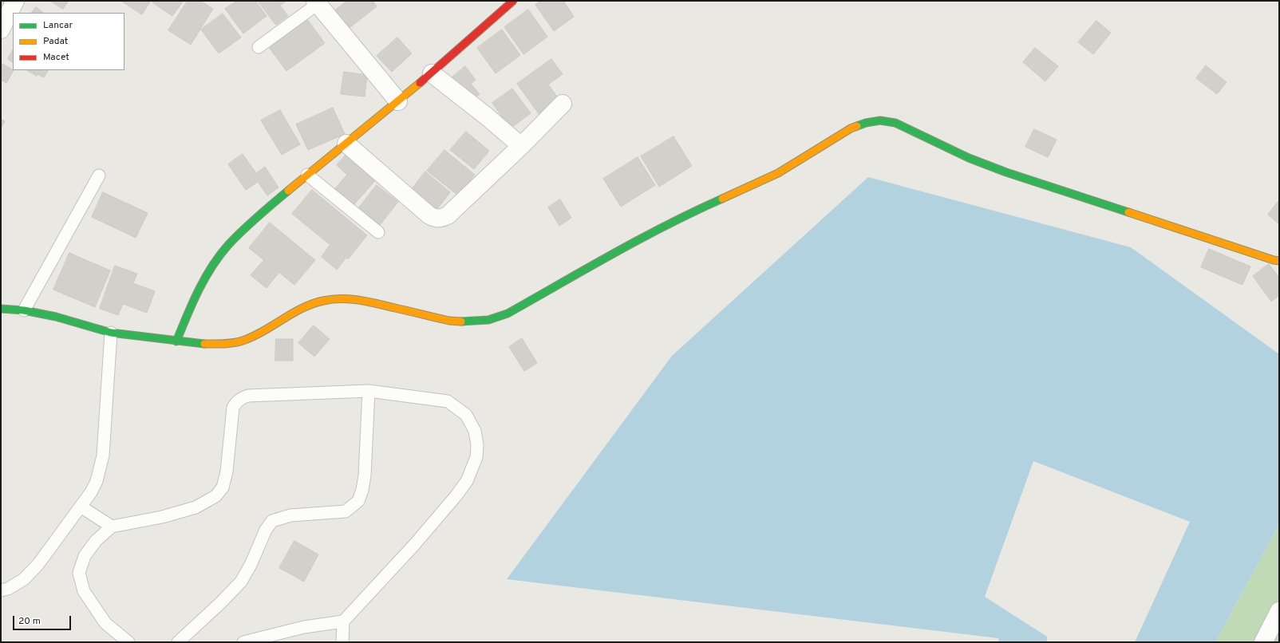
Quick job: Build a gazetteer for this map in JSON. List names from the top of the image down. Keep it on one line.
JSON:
{"legend":["Lancar","Padat","Macet"],"scale_bar":"20 m"}
